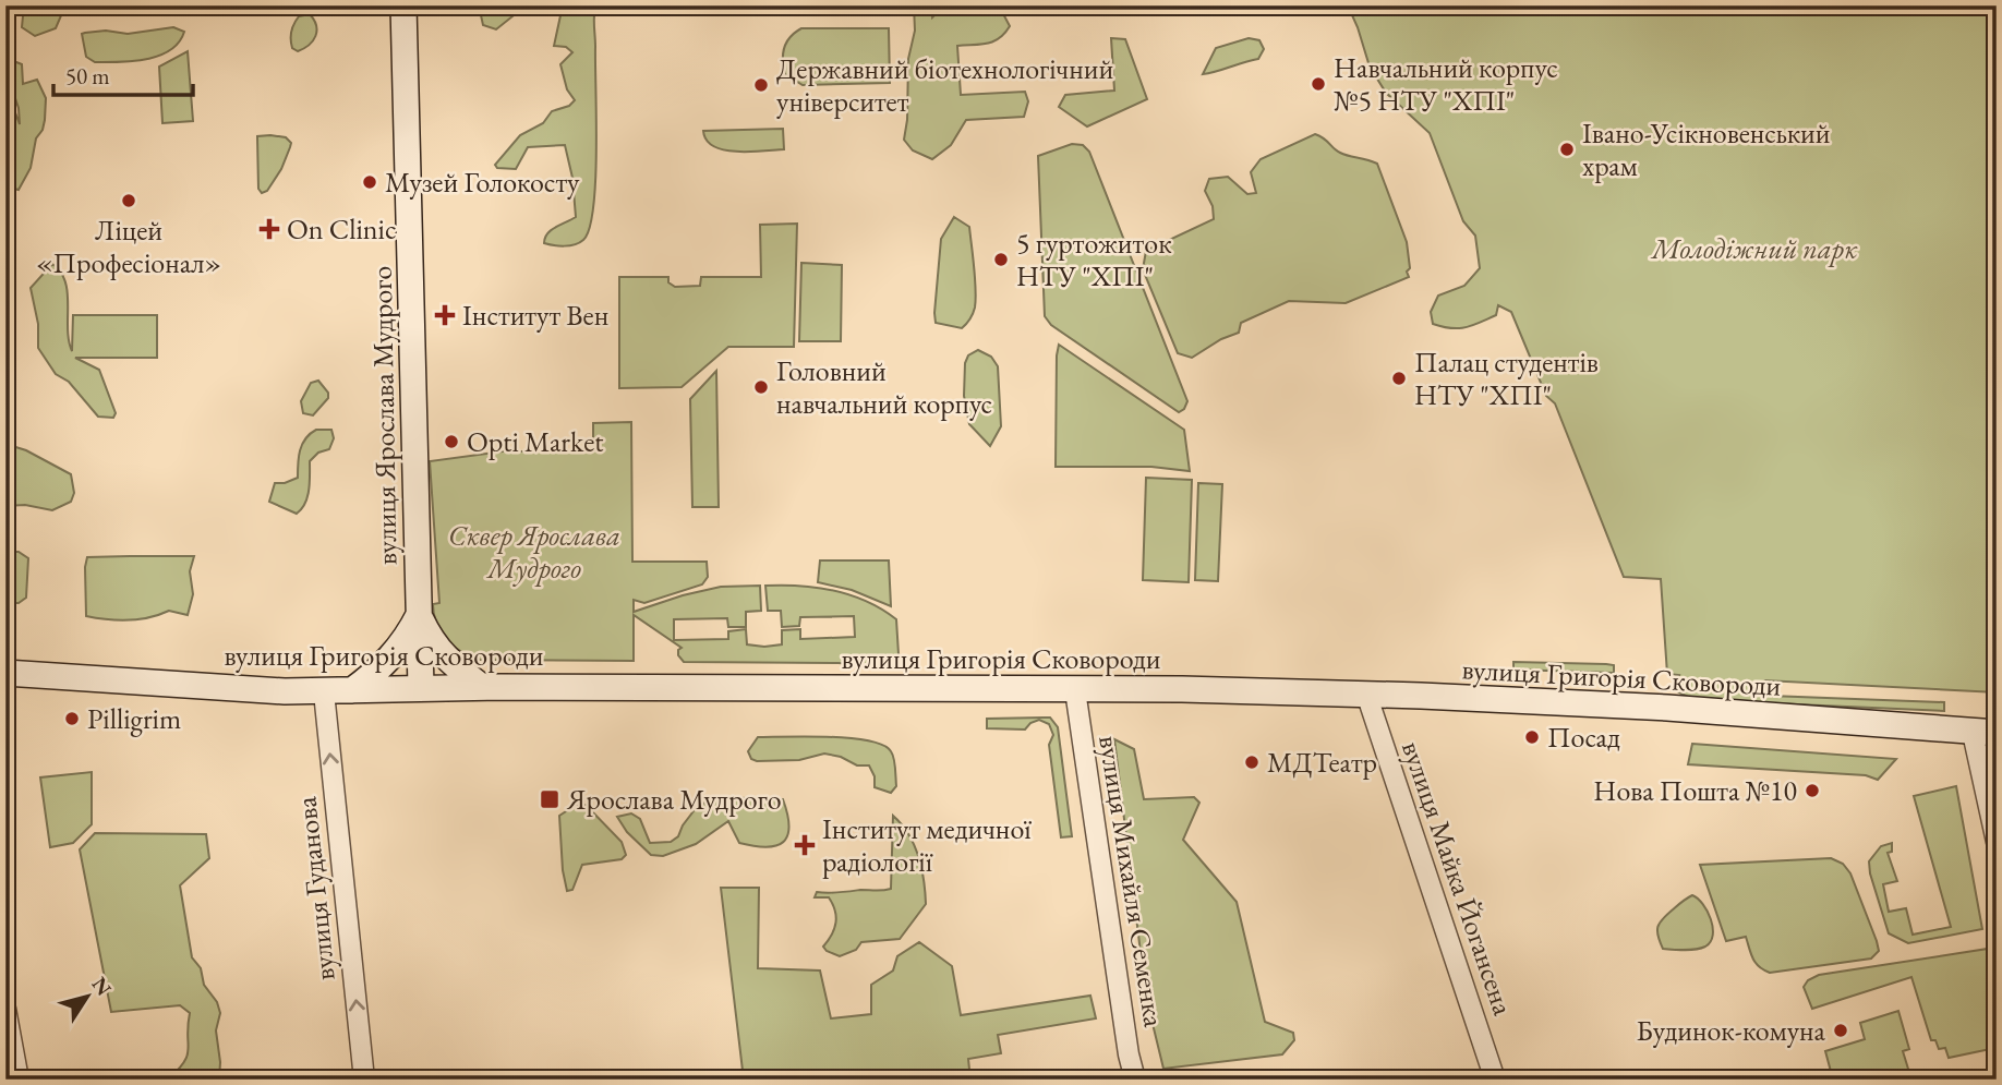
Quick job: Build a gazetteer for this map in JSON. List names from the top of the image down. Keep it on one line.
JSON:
{"streets":{"main road":["вулиця Ярослава Мудрого","вулиця Григорія Сковороди"],"street":["вулиця Майка Йогансена","вулиця Михайля Семенка","вулиця Гуданова"]},"crossings":[["вулиця Ярослава Мудрого","вулиця Григорія Сковороди"],["вулиця Григорія Сковороди","вулиця Майка Йогансена"],["вулиця Григорія Сковороди","вулиця Михайля Семенка"],["вулиця Григорія Сковороди","вулиця Гуданова"]],"one_way":["вулиця Гуданова"],"parks":["Молодіжний парк","Сквер Ярослава Мудрого"],"places":{"other":["Навчальний корпус №5 НТУ \"ХПІ\"","Державний біотехнологічний університет","Івано-Усікновенський храм","Музей Голокосту","Ліцей «Професіонал»","5 гуртожиток НТУ \"ХПІ\"","Палац студентів НТУ \"ХПІ\"","Головний навчальний корпус","Opti Market","Pilligrim","Посад","МДТеатр","Нова Пошта №10","Будинок-комуна"],"health":["On Clinic","Інститут Вен","Інститут медичної радіології"],"transit":["Ярослава Мудрого"]},"scale_bar":"50 m","north":"top right"}
